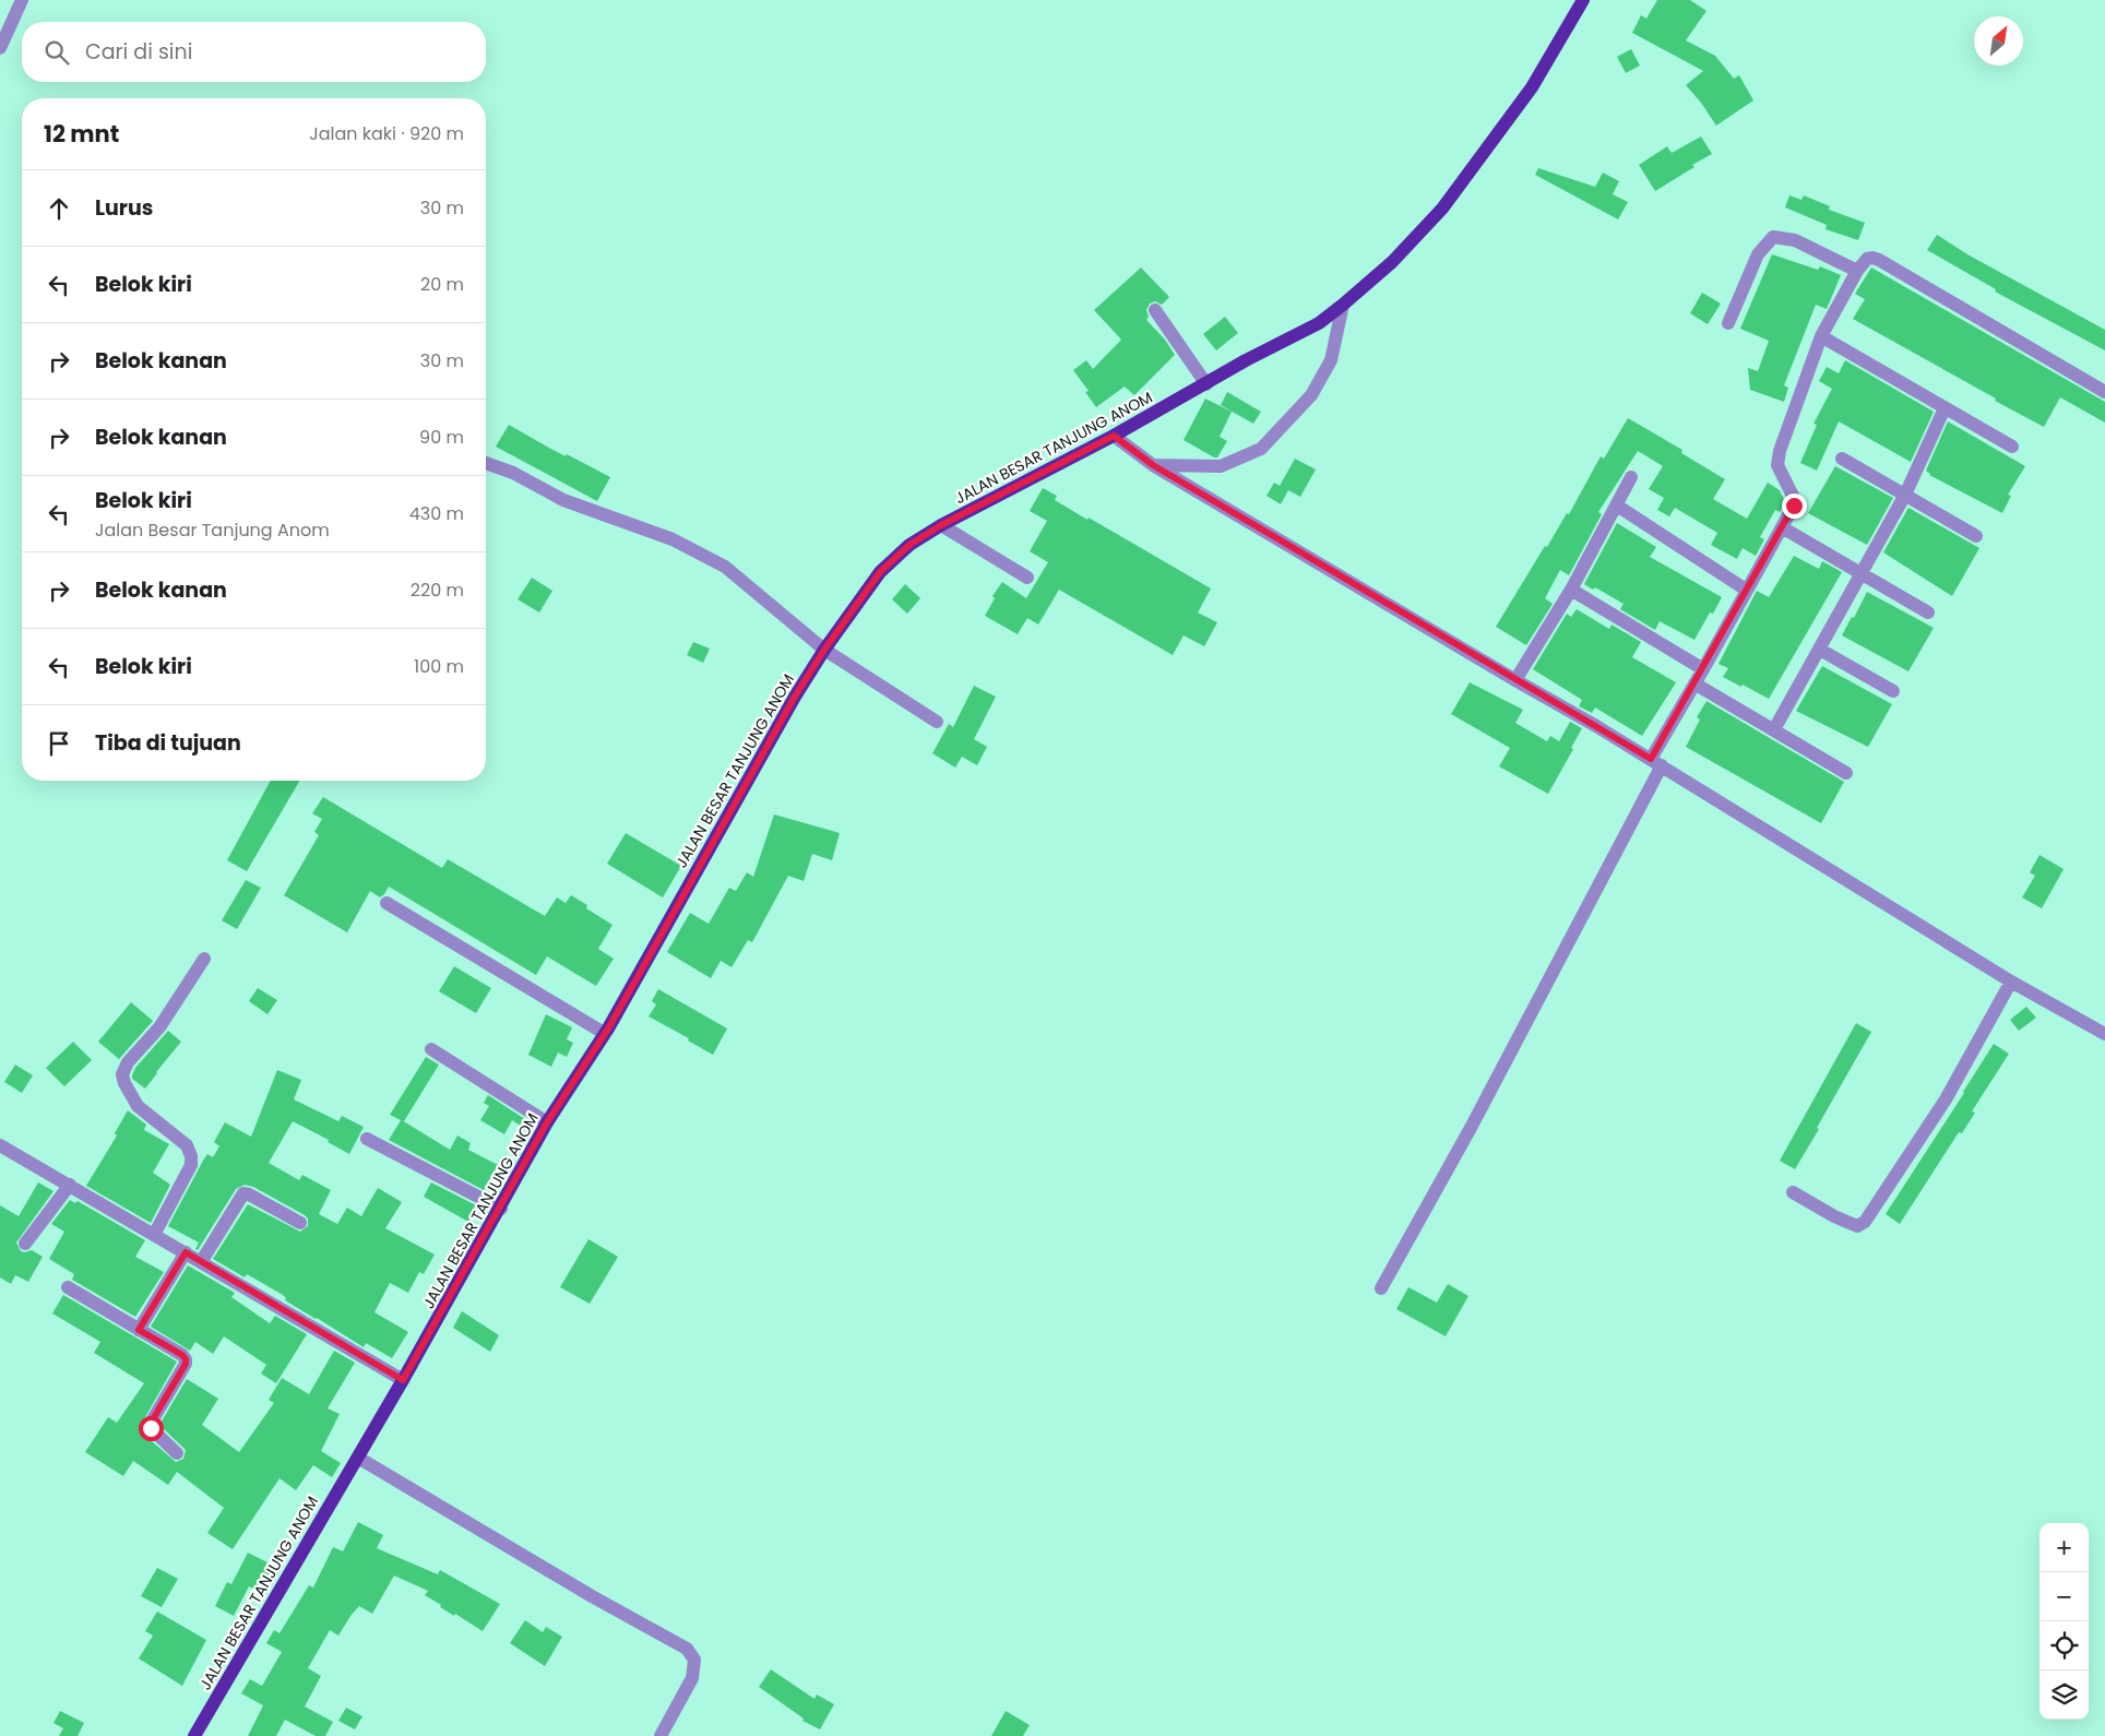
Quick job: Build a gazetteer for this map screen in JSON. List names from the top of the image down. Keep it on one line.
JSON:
{"streets":{"main road":["JALAN BESAR TANJUNG ANOM"]},"north":"top right","page":{"search":"Cari di sini","heading":["12 mnt","Jalan kaki · 920 m"],"list":[["Lurus","30 m"],["Belok kiri","20 m"],["Belok kanan","30 m"],["Belok kanan","90 m"],["Belok kiri","Jalan Besar Tanjung Anom","430 m"],["Belok kanan","220 m"],["Belok kiri","100 m"],"Tiba di tujuan"],"map_buttons":["+","−"]}}
